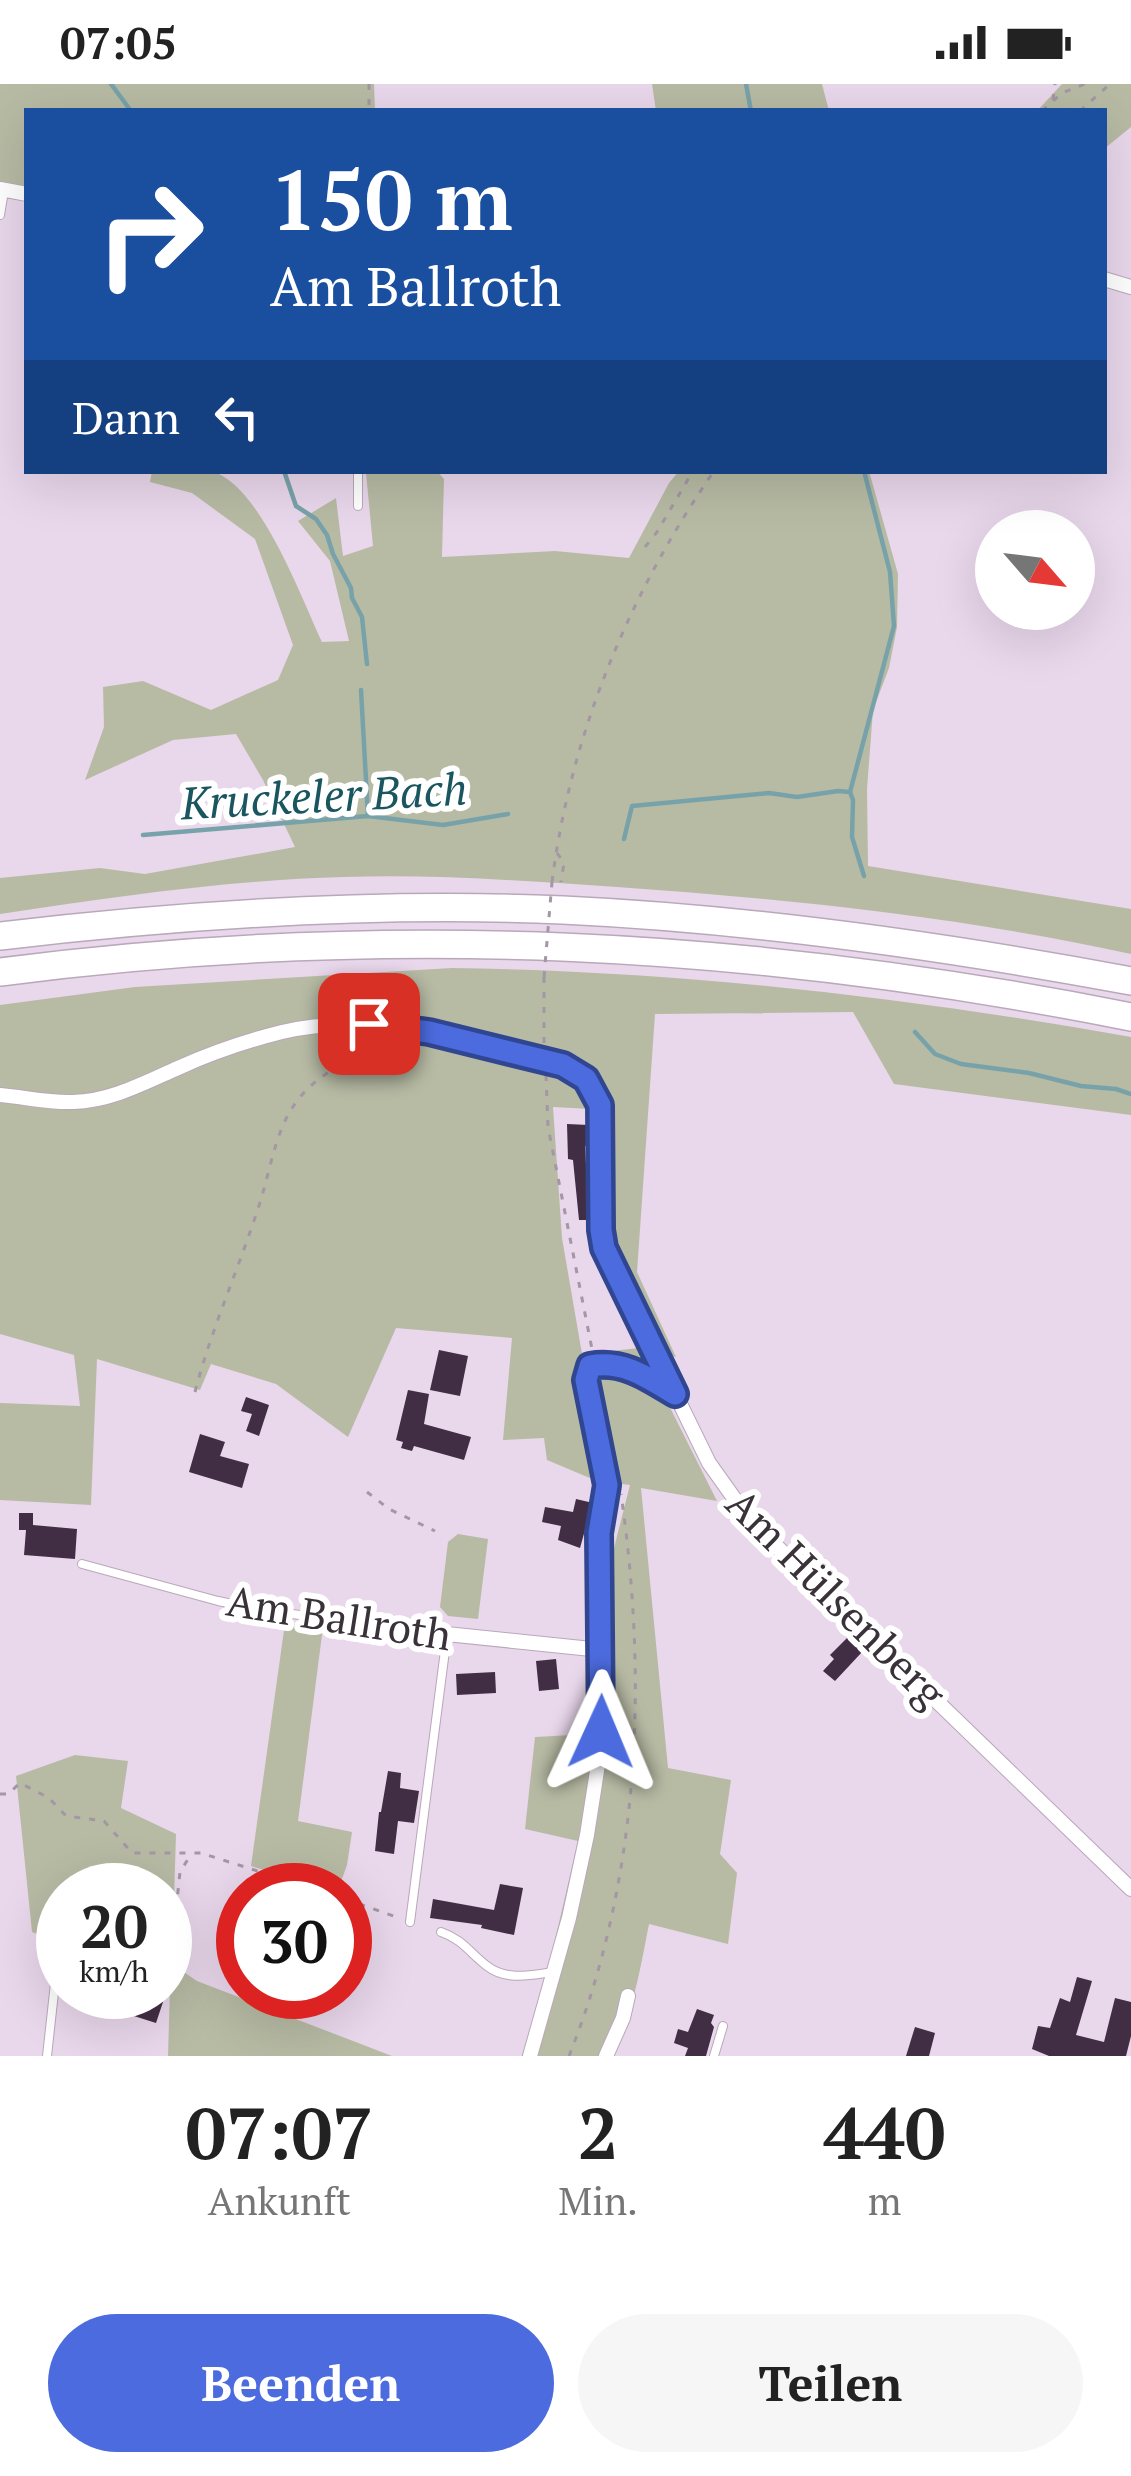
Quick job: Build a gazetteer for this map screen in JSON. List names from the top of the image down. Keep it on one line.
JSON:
{"streets":{"street":["Am Hülsenberg","Am Ballroth"]},"water":["Kruckeler Bach"],"north":"bottom right","page":{"status":"07:05","turn":["150 m","Am Ballroth"],"then":"Dann","speed":"20 km/h","limit":"30","eta":["07:07","Ankunft","2","Min.","440","m"],"buttons":["Beenden","Teilen"]}}
